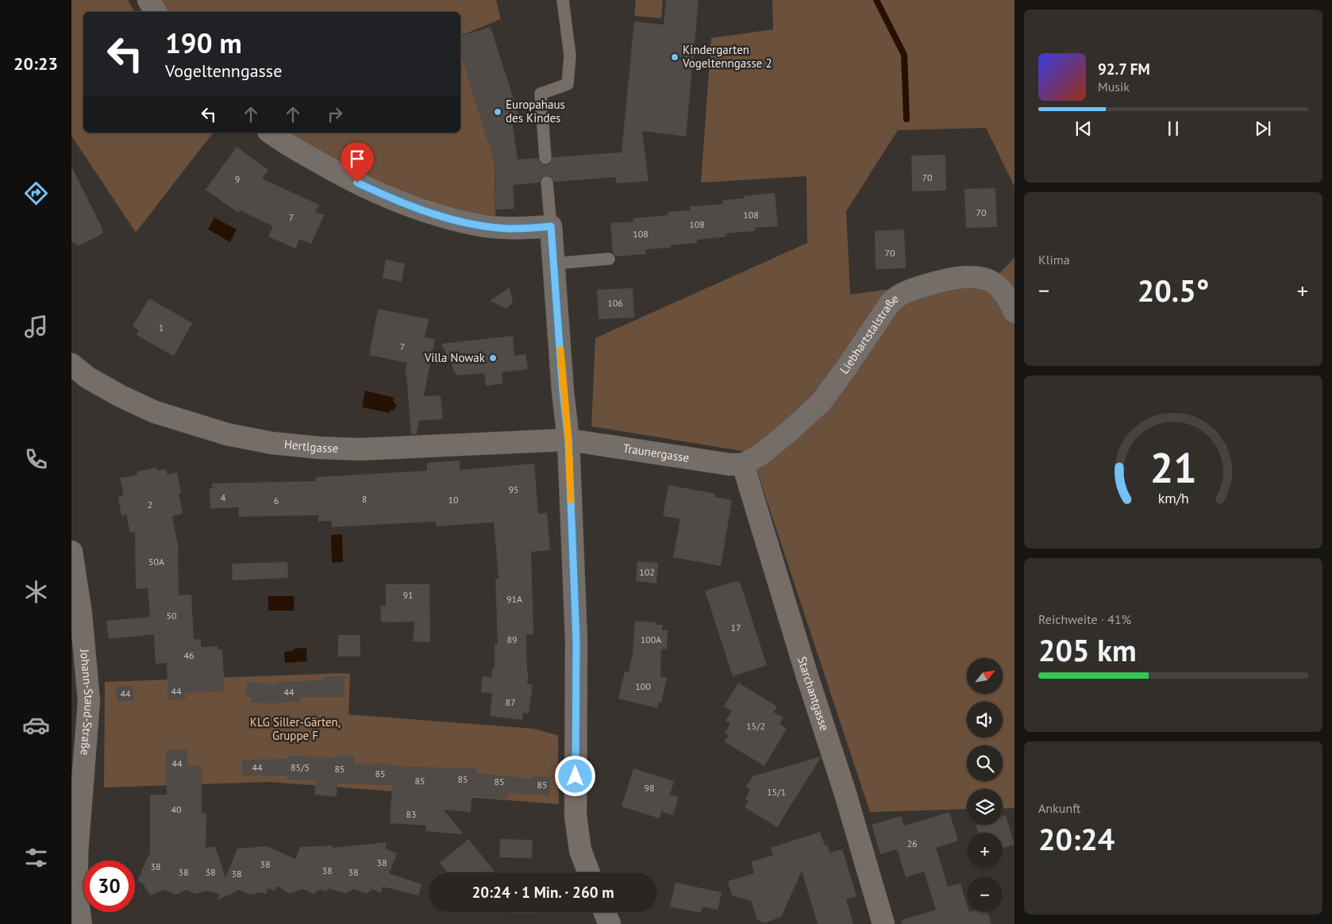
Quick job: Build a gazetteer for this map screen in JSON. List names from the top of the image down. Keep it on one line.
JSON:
{"streets":{"street":["Liebhartstalstraße","Hertlgasse","Traunergasse","Starchantgasse","Johann-Staud-Straße"]},"crossings":[["Liebhartstalstraße","Traunergasse"],["Liebhartstalstraße","Starchantgasse"],["Hertlgasse","Traunergasse"],["Traunergasse","Starchantgasse"]],"parks":["KLG Siller-Gärten, Gruppe F"],"places":["Kindergarten Vogeltenngasse 2","Europahaus des Kindes","Villa Nowak"],"house_numbers":["70","9","70","108","7","108","108","70","106","1","7","95","4","8","10","6","2","50A","102","91","91A","50","17","89","100A","46","100","44","44","44","87","15/2","44","44","85/5","85","85","85","85","85","85","98","15/1","40","83","26","38","38","38","38","38","38","38","38"],"north":"top right","page":{"tabs":"20:23","turn":["190 m","Vogeltenngasse"],"song":["92.7 FM","Musik"],"tile":["Klima",["Reichweite · 41%","205 km"],["Ankunft","20:24"]],"heat":["−","20.5°","+"],"map_buttons":["+","−"],"limit":"30","trip":"20:24 · 1 Min. · 260 m","gauge":["21","km/h"]}}
